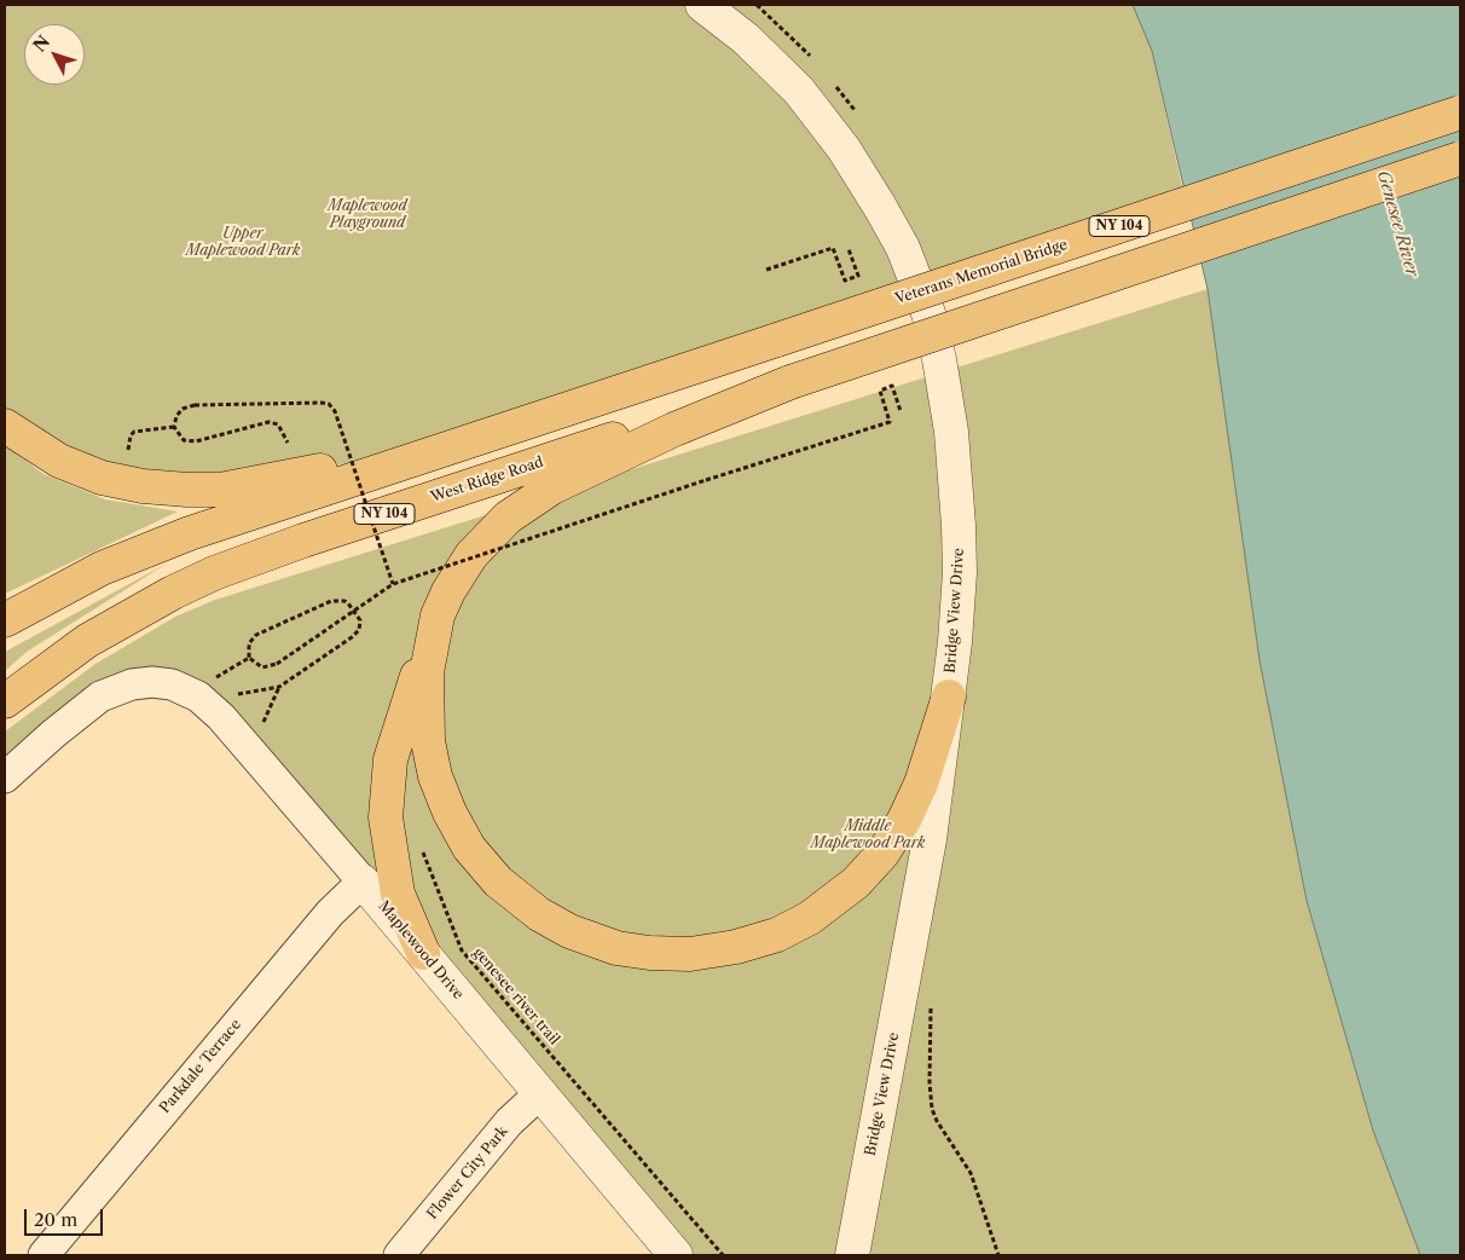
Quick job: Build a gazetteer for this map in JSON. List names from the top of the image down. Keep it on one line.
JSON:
{"streets":{"highway":["NY 104","Veterans Memorial Bridge","West Ridge Road"],"street":["Bridge View Drive","Maplewood Drive","Parkdale Terrace","Flower City Park"],"path":["genesee river trail"]},"crossings":[["NY 104","Veterans Memorial Bridge"],["NY 104","West Ridge Road"],["Maplewood Drive","Parkdale Terrace"],["Maplewood Drive","Flower City Park"]],"water":["Genesee River"],"parks":["Maplewood Playground","Upper Maplewood Park","Middle Maplewood Park"],"scale_bar":"20 m","north":"top left"}
